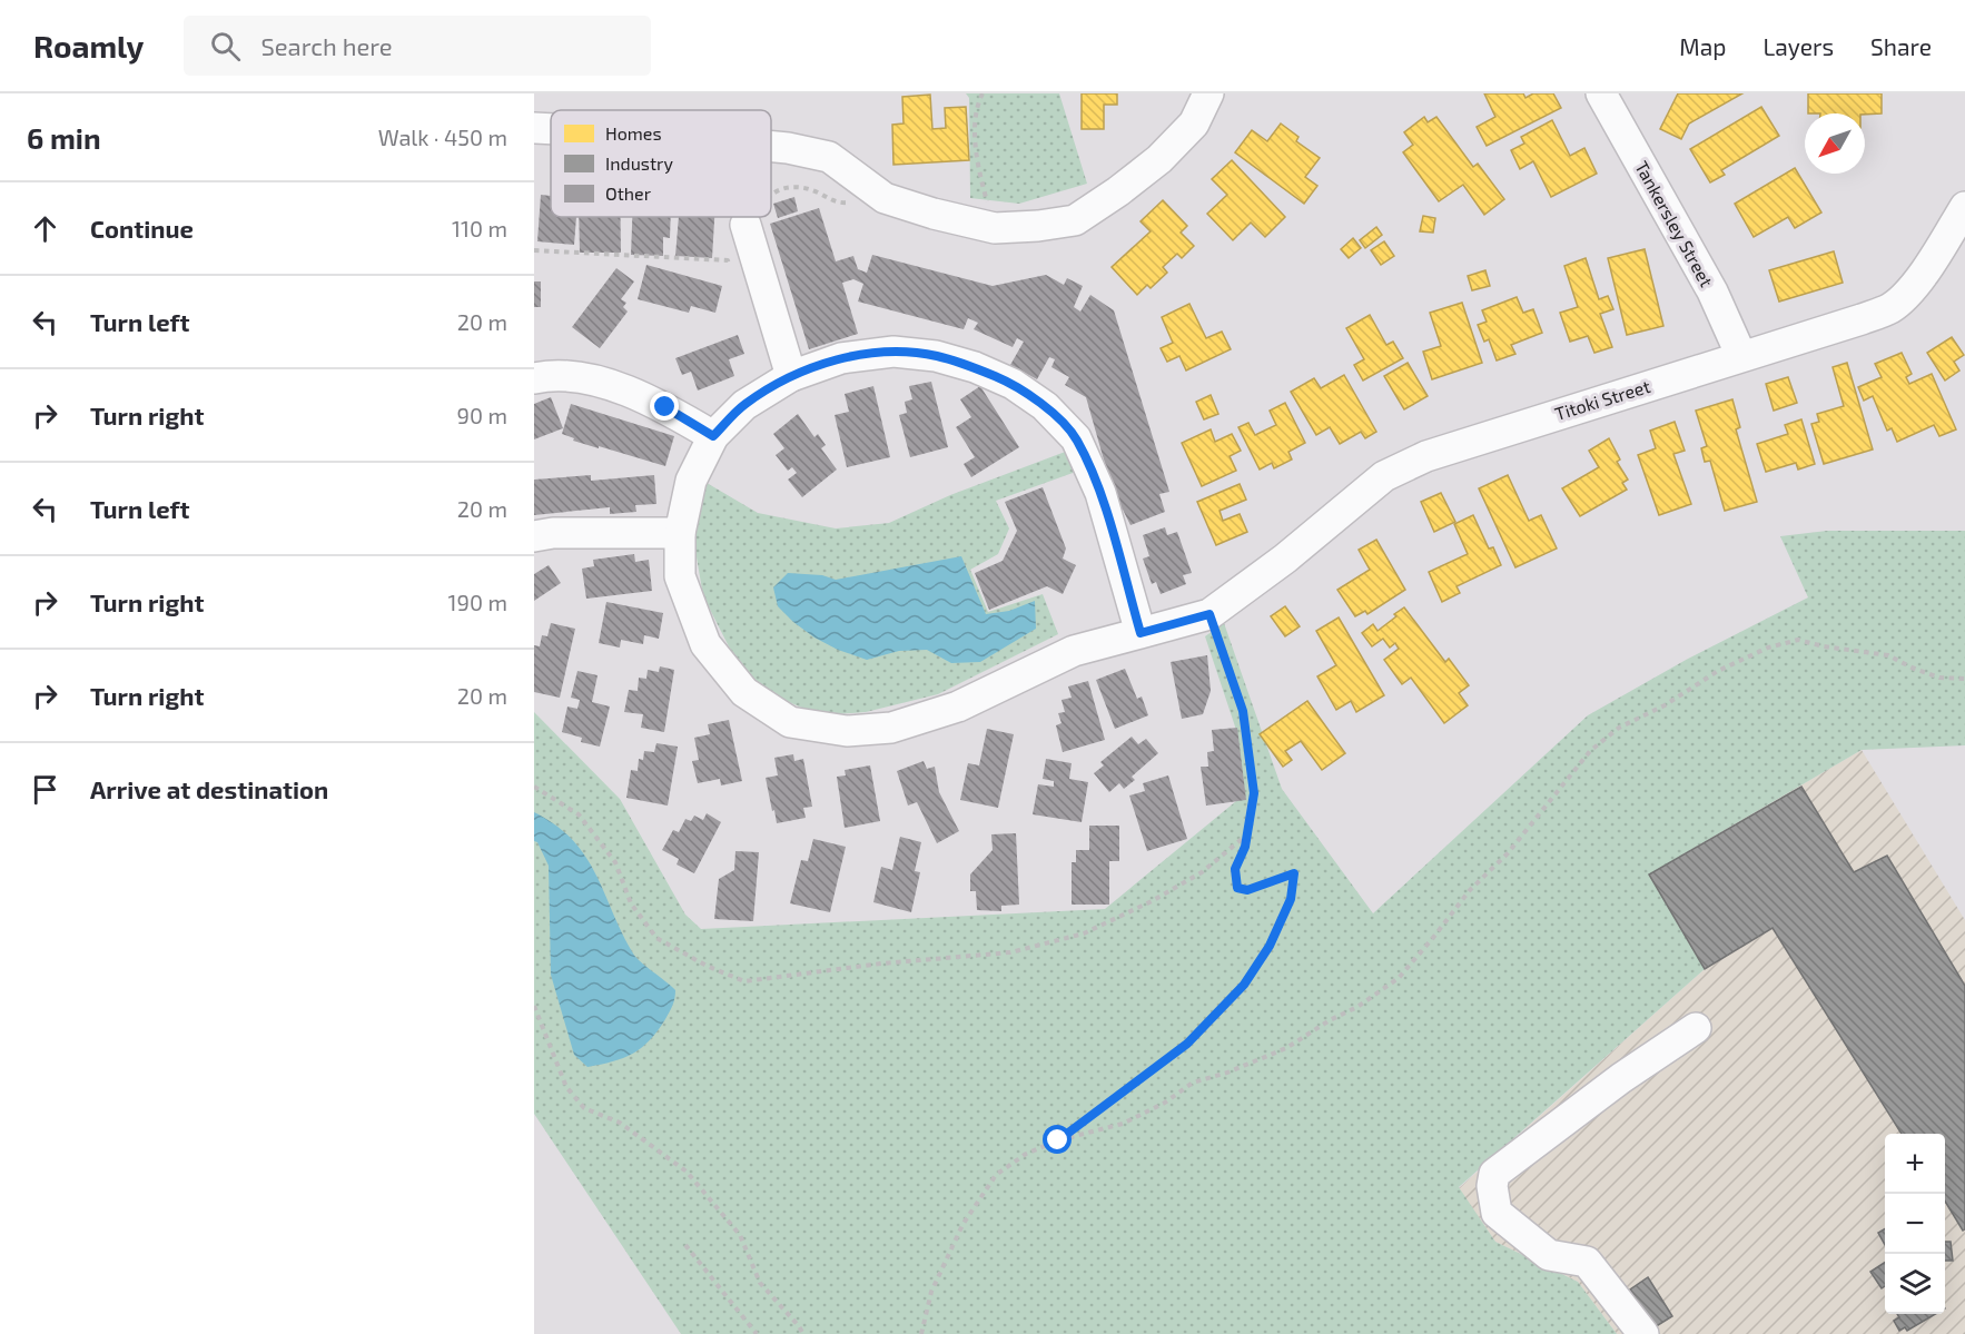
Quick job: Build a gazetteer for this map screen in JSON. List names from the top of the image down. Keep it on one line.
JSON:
{"streets":{"street":["Tankersley Street","Titoki Street"]},"crossings":[["Tankersley Street","Titoki Street"]],"legend":["Homes","Industry","Other"],"north":"bottom left","page":{"header":"Roamly","search":"Search here","nav":["Map","Layers","Share"],"heading":["6 min","Walk · 450 m"],"list":[["Continue","110 m"],["Turn left","20 m"],["Turn right","90 m"],["Turn left","20 m"],["Turn right","190 m"],["Turn right","20 m"],"Arrive at destination"],"map_buttons":["+","−"]}}
